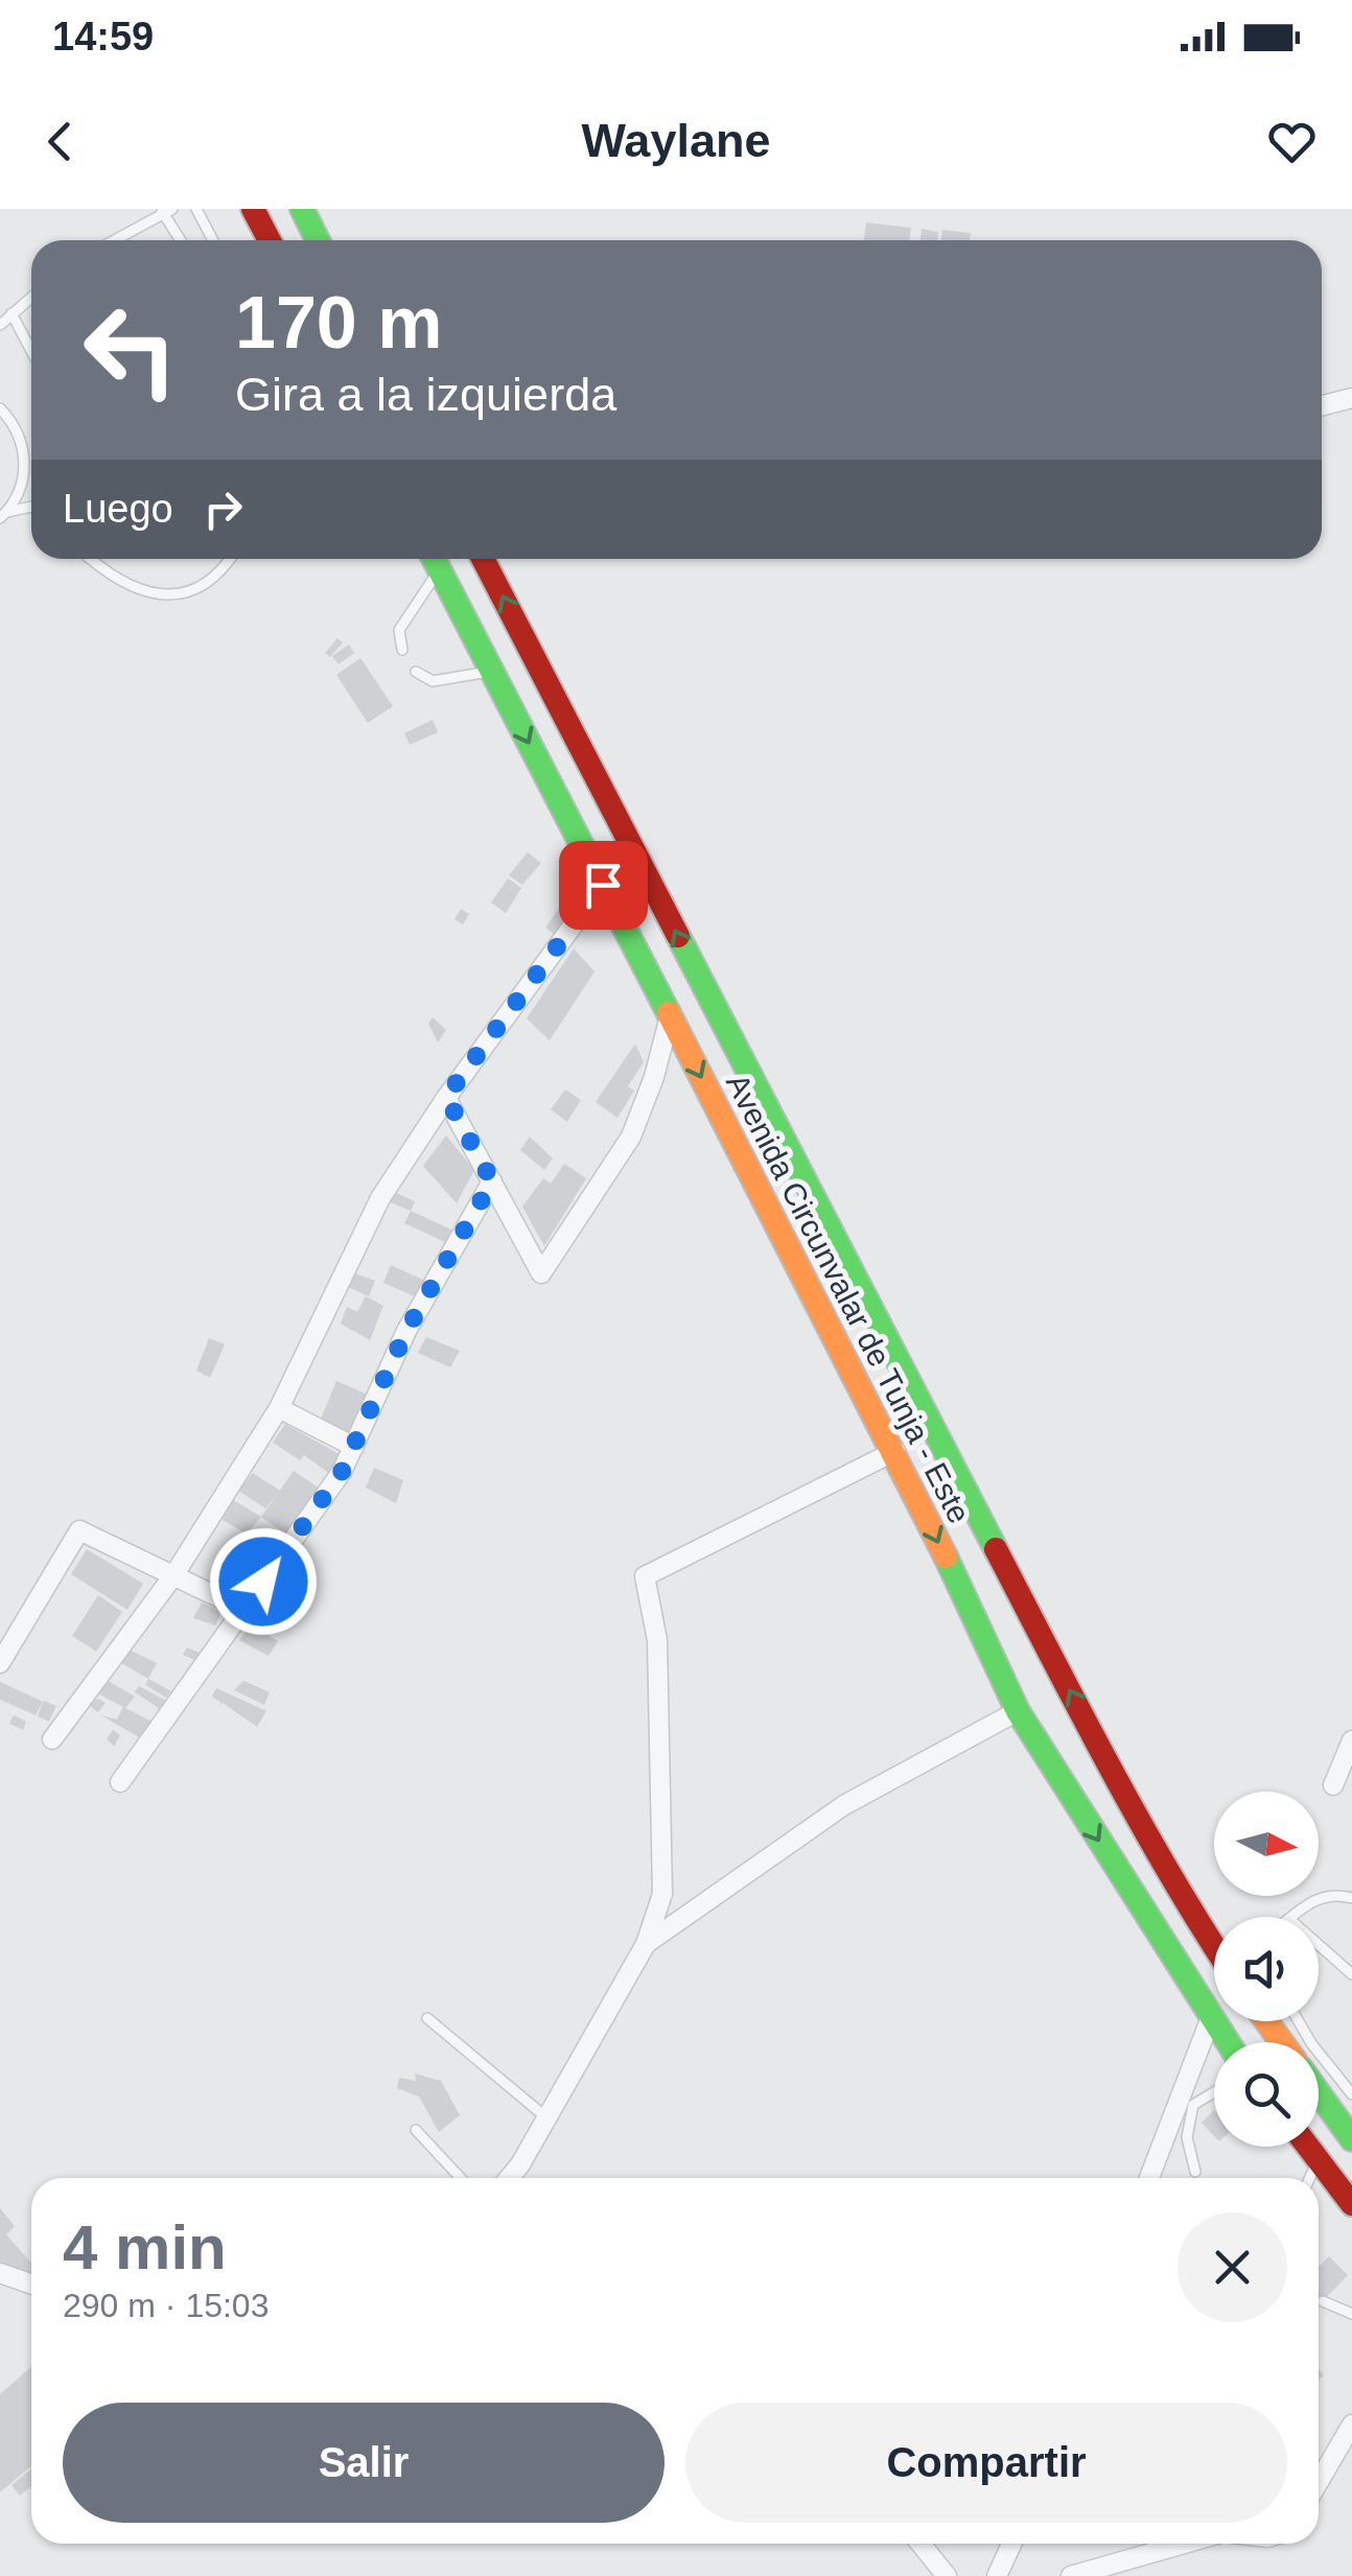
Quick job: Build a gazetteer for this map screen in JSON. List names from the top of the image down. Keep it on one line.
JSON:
{"streets":{"highway":["Avenida Circunvalar de Tunja - Este"]},"north":"right","page":{"status":"14:59","header":"Waylane","turn":["170 m","Gira a la izquierda"],"then":"Luego","heading":["4 min","290 m · 15:03"],"buttons":["Salir","Compartir"]}}
